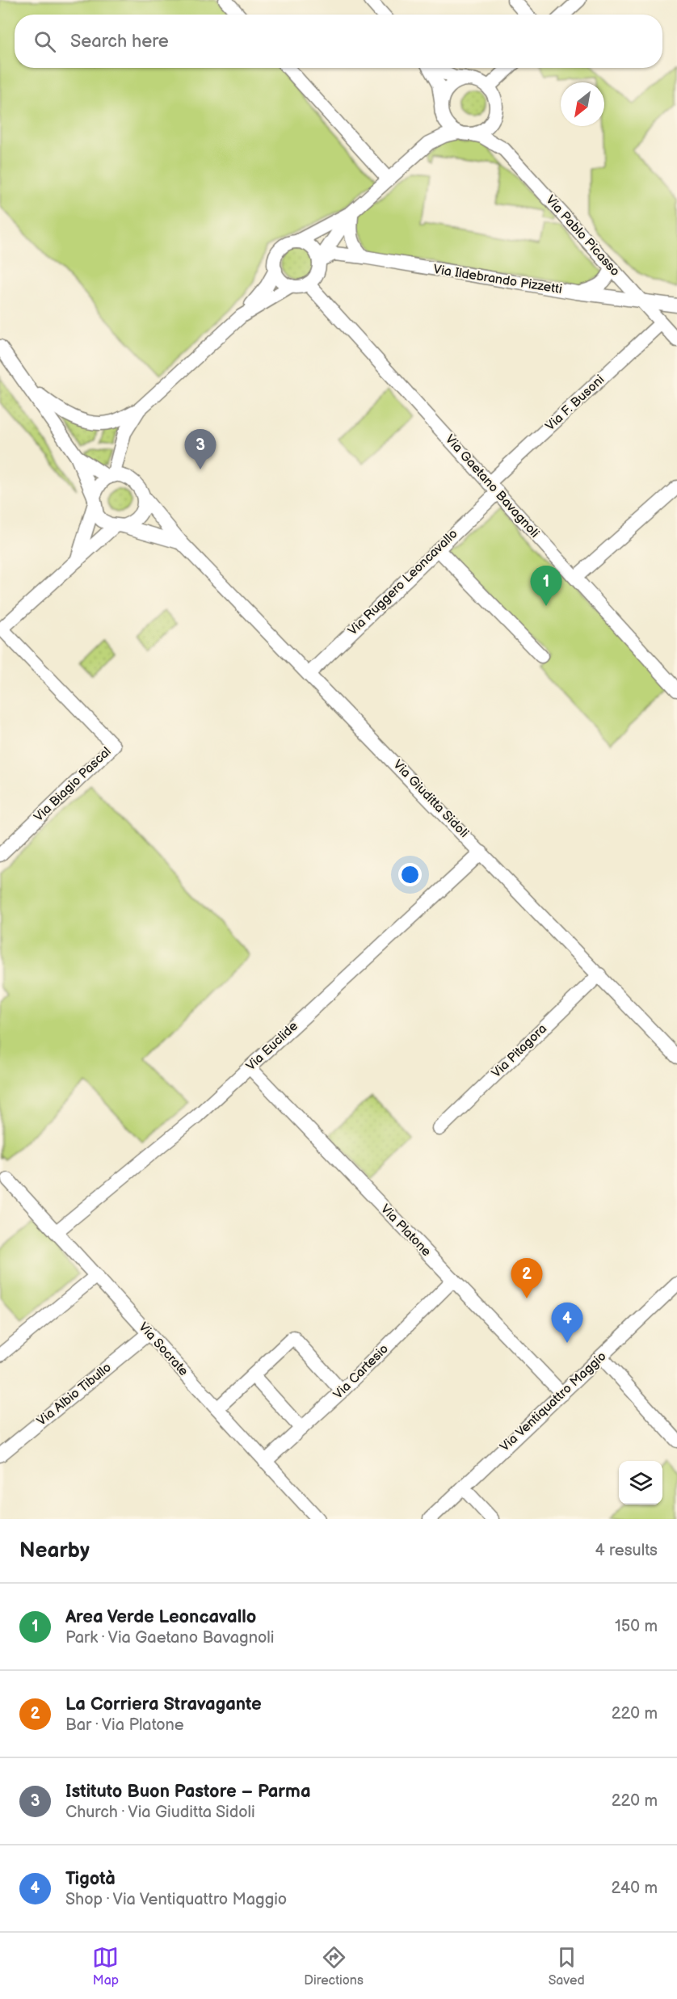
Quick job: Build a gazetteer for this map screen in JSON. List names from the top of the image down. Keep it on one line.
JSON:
{"streets":{"street":["Via Pablo Picasso","Via Ildebrando Pizzetti","Via F. Busoni","Via Gaetano Bavagnoli","Via Ruggero Leoncavallo","Via Biagio Pascal","Via Giuditta Sidoli","Via Euclide","Via Pitagora","Via Platone","Via Socrate","Via Cartesio","Via Albio Tibullo","Via Ventiquattro Maggio"]},"crossings":[["Via Pablo Picasso","Via Ildebrando Pizzetti"],["Via Pablo Picasso","Via F. Busoni"],["Via Ildebrando Pizzetti","Via Gaetano Bavagnoli"],["Via F. Busoni","Via Gaetano Bavagnoli"],["Via F. Busoni","Via Ruggero Leoncavallo"],["Via Gaetano Bavagnoli","Via Ruggero Leoncavallo"],["Via Ruggero Leoncavallo","Via Giuditta Sidoli"],["Via Giuditta Sidoli","Via Euclide"],["Via Giuditta Sidoli","Via Pitagora"],["Via Euclide","Via Platone"],["Via Euclide","Via Socrate"],["Via Platone","Via Cartesio"],["Via Platone","Via Ventiquattro Maggio"],["Via Socrate","Via Cartesio"],["Via Socrate","Via Albio Tibullo"]],"north":"bottom left","page":{"search":"Search here","pins":["3","1","2","4"],"heading":["Nearby","4 results"],"list":[{"mark":"1","name":"Area Verde Leoncavallo","note":"Park · Via Gaetano Bavagnoli","value":"150 m"},{"mark":"2","name":"La Corriera Stravagante","note":"Bar · Via Platone","value":"220 m"},{"mark":"3","name":"Istituto Buon Pastore – Parma","note":"Church · Via Giuditta Sidoli","value":"220 m"},{"mark":"4","name":"Tigotà","note":"Shop · Via Ventiquattro Maggio","value":"240 m"}],"nav":["Map","Directions","Saved"]}}
